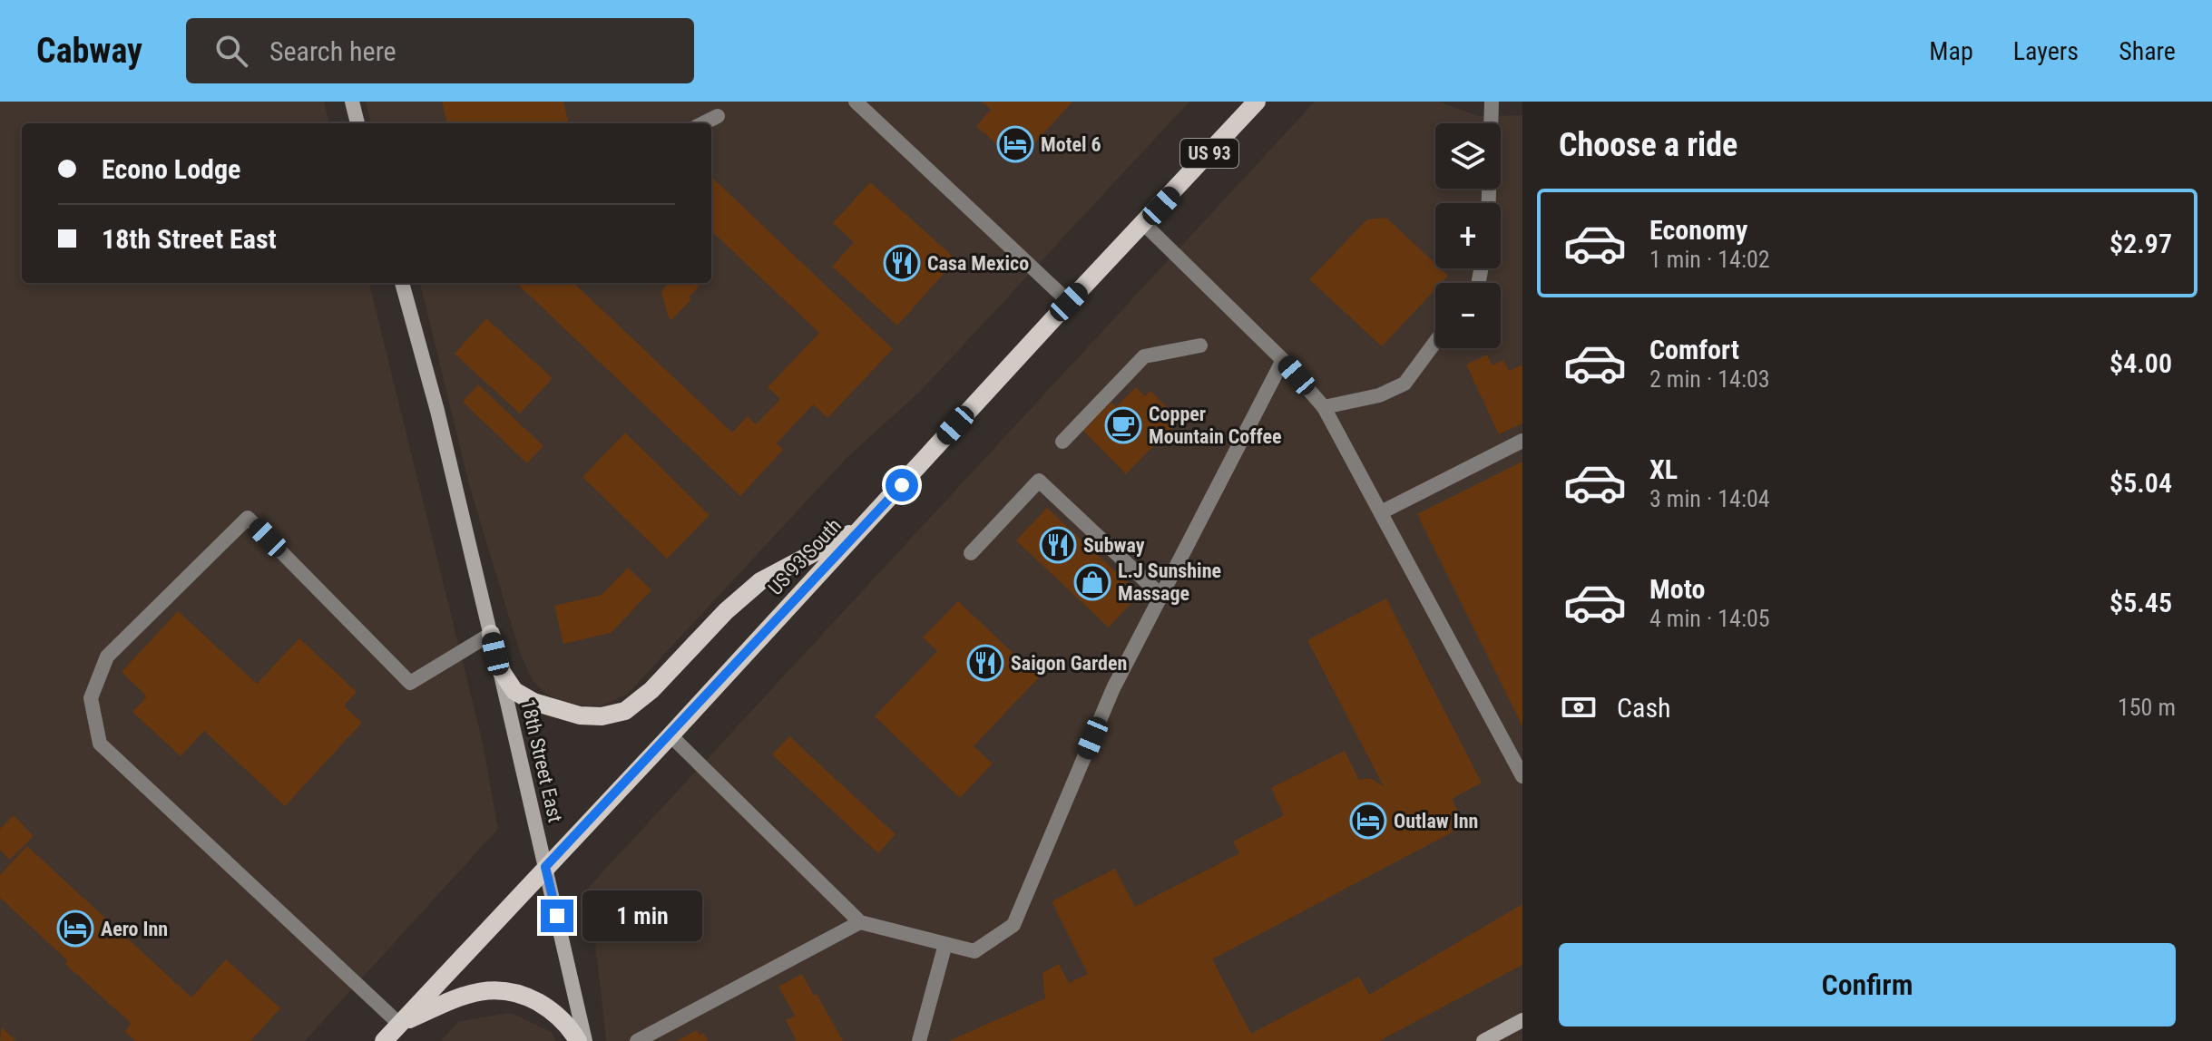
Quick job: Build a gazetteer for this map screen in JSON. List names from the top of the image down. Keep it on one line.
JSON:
{"streets":{"main road":["US 93","US 93 South"],"street":["18th Street East"]},"crossings":[["US 93 South","18th Street East"]],"places":{"hotel":["Motel 6","Outlaw Inn","Aero Inn"],"restaurant":["Casa Mexico","Subway","Saigon Garden"],"cafe":["Copper Mountain Coffee"],"shop":["L.J Sunshine Massage"]},"page":{"header":"Cabway","search":"Search here","nav":["Map","Layers","Share"],"heading":"Choose a ride","map_buttons":["+","−"],"banner":["Econo Lodge","18th Street East"],"list":[{"name":"Economy","note":"1 min · 14:02","value":"$2.97"},{"name":"Comfort","note":"2 min · 14:03","value":"$4.00"},{"name":"XL","note":"3 min · 14:04","value":"$5.04"},{"name":"Moto","note":"4 min · 14:05","value":"$5.45"}],"pay":["Cash","150 m"],"bubble":"1 min","buttons":"Confirm"}}
